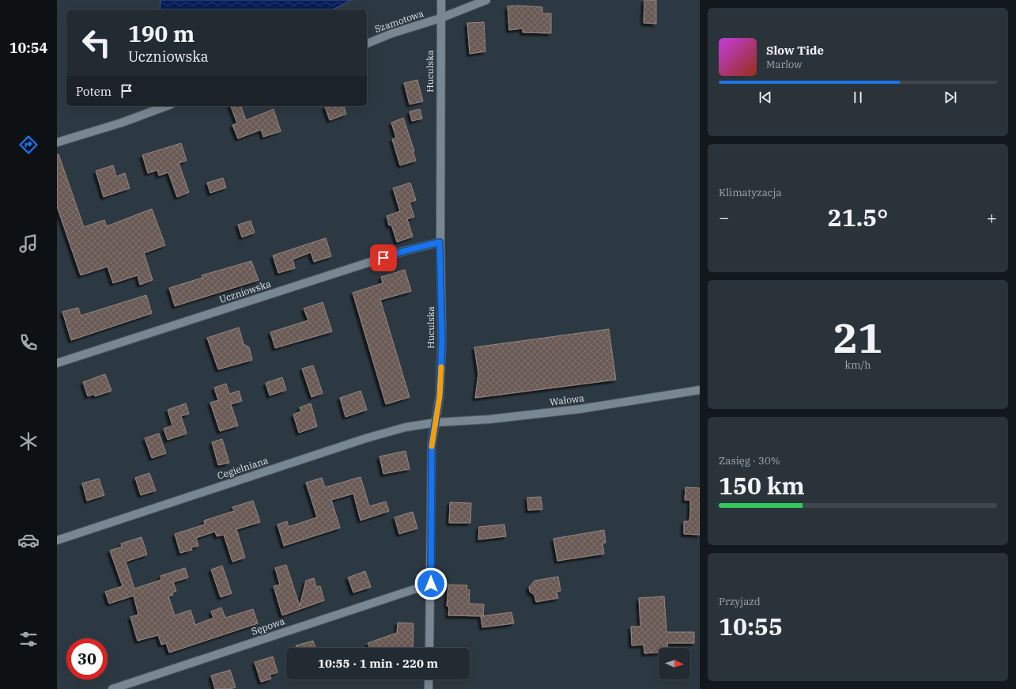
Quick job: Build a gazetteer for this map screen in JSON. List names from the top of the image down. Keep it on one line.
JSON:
{"streets":{"street":["Szamotowa","Huculska","Uczniowska","Wałowa","Cegielniana","Sępowa"]},"crossings":[["Szamotowa","Huculska"],["Huculska","Uczniowska"],["Huculska","Wałowa"],["Huculska","Cegielniana"],["Huculska","Sępowa"],["Wałowa","Cegielniana"]],"north":"right","page":{"tabs":"10:54","turn":["190 m","Uczniowska"],"song":["Slow Tide","Marlow"],"then":"Potem","tile":["Klimatyzacja",["21","km/h"],["Zasięg · 30%","150 km"],["Przyjazd","10:55"]],"heat":["−","21.5°","+"],"limit":"30","trip":"10:55 · 1 min · 220 m"}}
